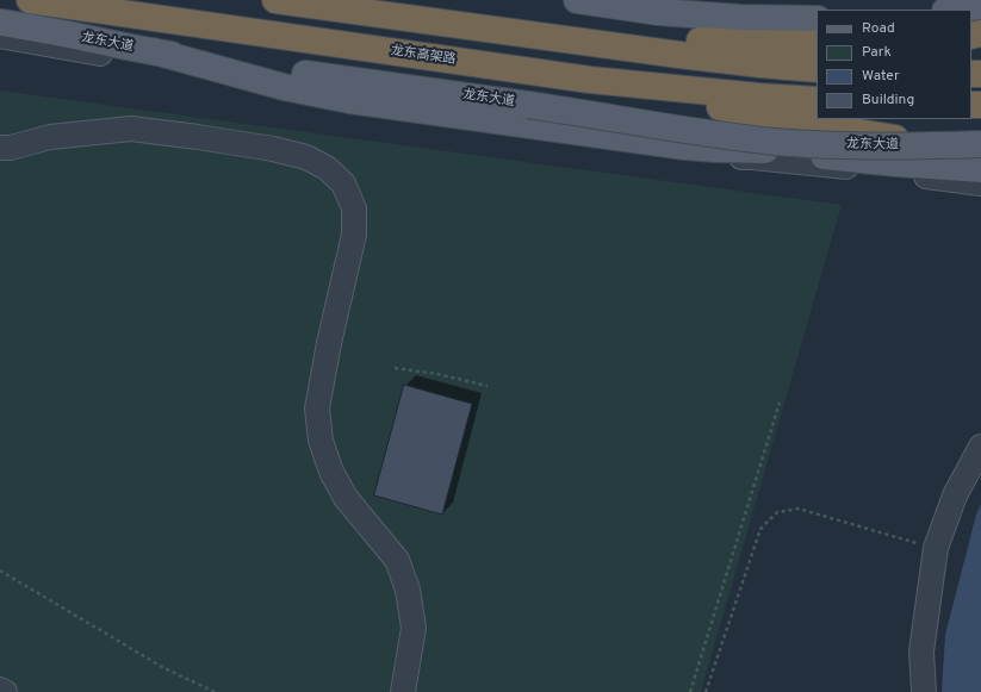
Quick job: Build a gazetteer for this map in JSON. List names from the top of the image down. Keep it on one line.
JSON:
{"streets":{"highway":["龙东高架路"],"main road":["龙东大道"]},"legend":["Road","Park","Water","Building"]}
